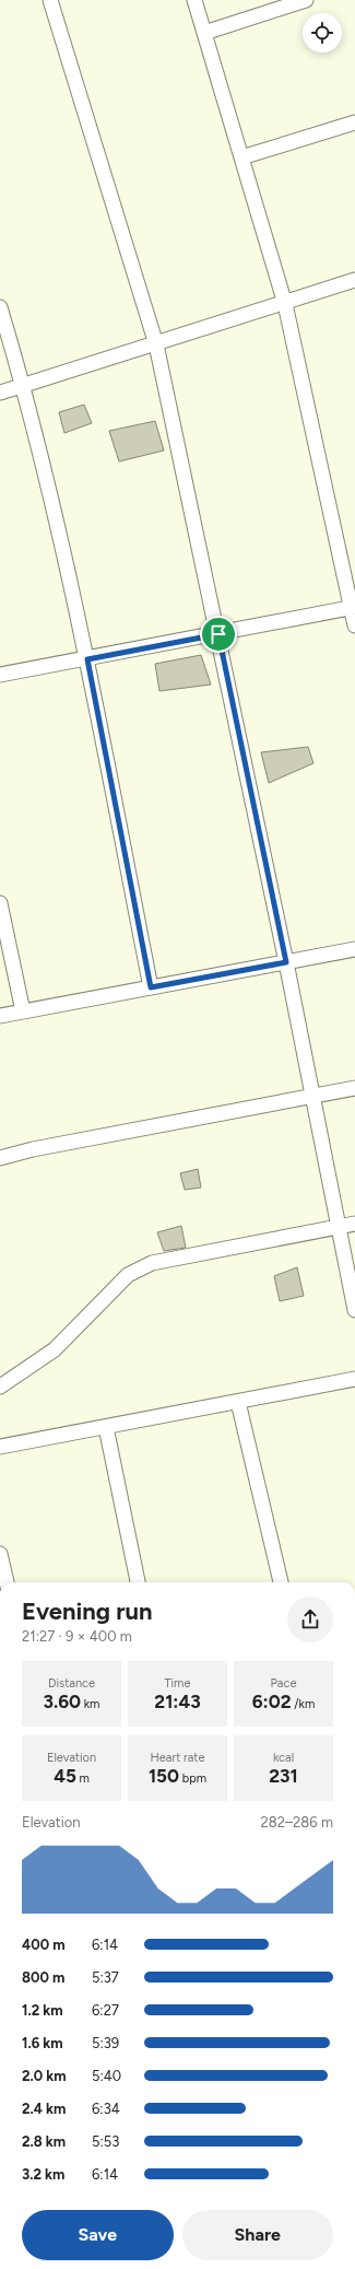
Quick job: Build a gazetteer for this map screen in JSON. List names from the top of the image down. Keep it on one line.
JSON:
{"page":{"heading":["Evening run","21:27 · 9 × 400 m"],"stats":[["Distance","3.60 km"],["Time","21:43"],["Pace","6:02 /km"],["Elevation","45 m"],["Heart rate","150 bpm"],["kcal","231"]],"chart":["Elevation","282–286 m"],"list":[{"name":"400 m","note":"6:14"},{"name":"800 m","note":"5:37"},{"name":"1.2 km","note":"6:27"},{"name":"1.6 km","note":"5:39"},{"name":"2.0 km","note":"5:40"},{"name":"2.4 km","note":"6:34"},{"name":"2.8 km","note":"5:53"},{"name":"3.2 km","note":"6:14"}],"buttons":["Save","Share"]}}
